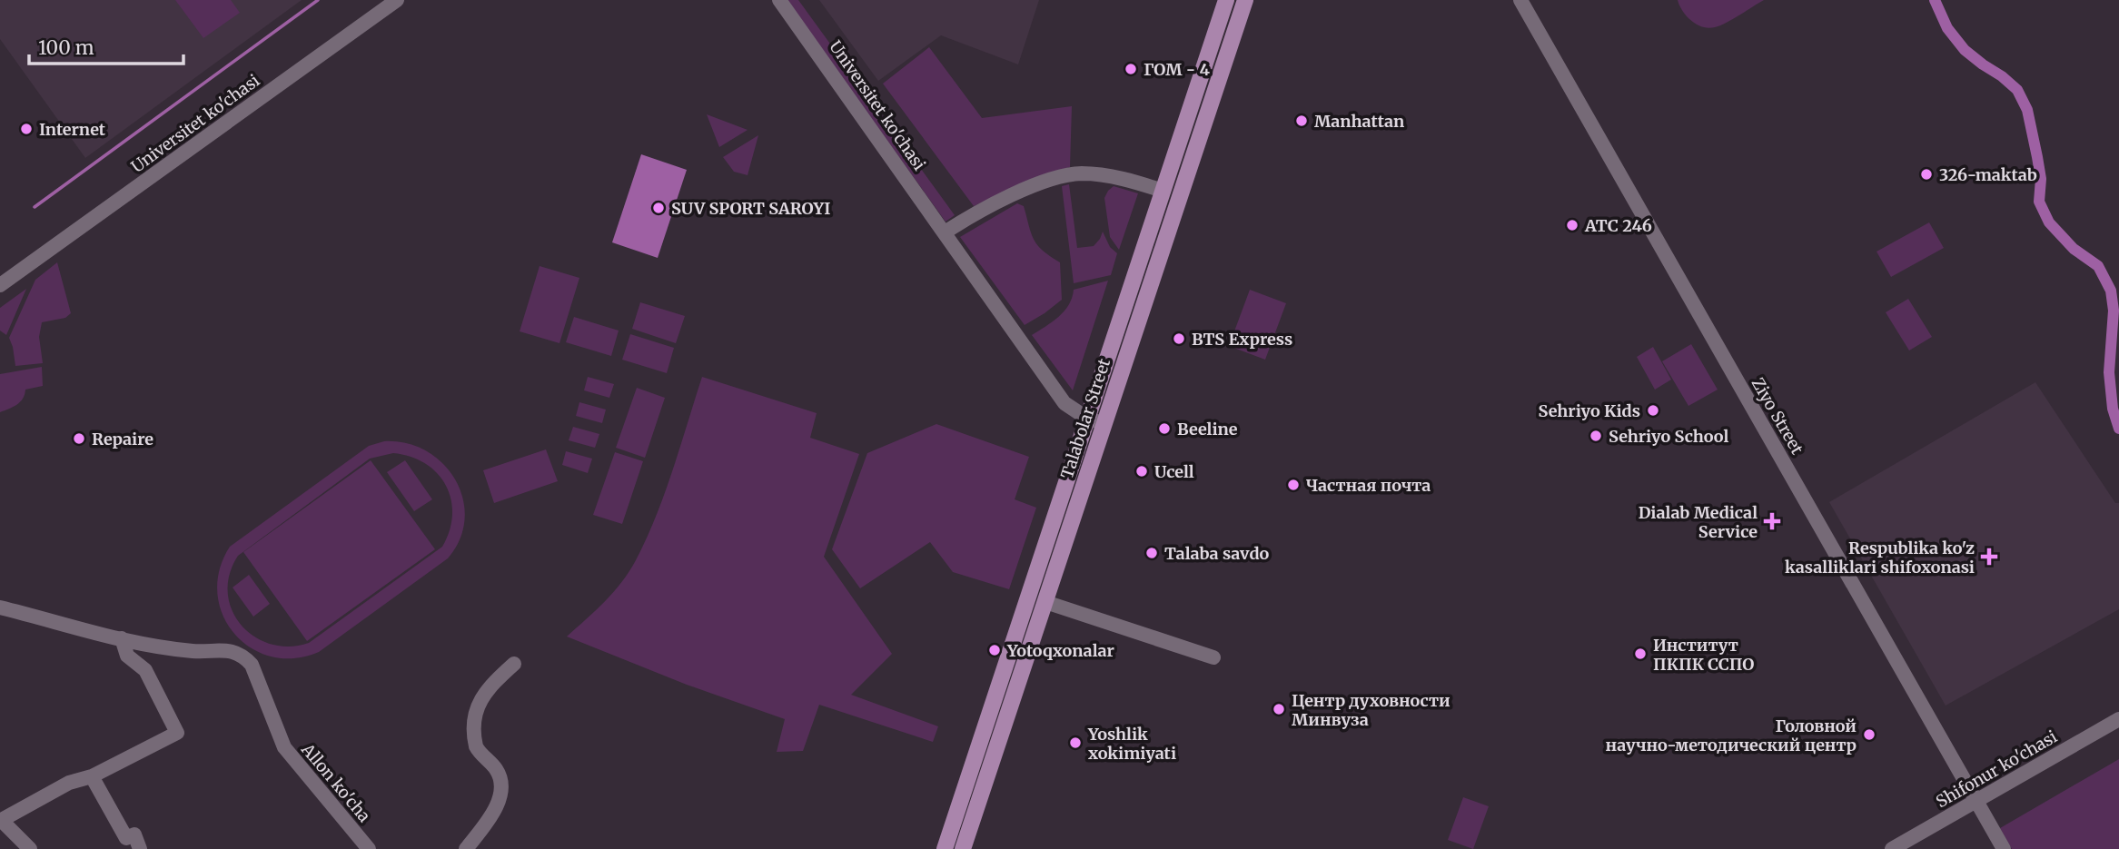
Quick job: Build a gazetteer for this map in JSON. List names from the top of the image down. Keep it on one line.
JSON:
{"streets":{"main road":["Talabolar Street"],"street":["Universitet ko'chasi","Ziyo Street","Shifonur ko'chasi","Allon ko'cha"]},"crossings":[["Universitet ko'chasi","Talabolar Street"],["Ziyo Street","Shifonur ko'chasi"]],"places":{"other":["ГОМ - 4","Manhattan","Internet","326-maktab","SUV SPORT SAROYI","АТС 246","BTS Express","Sehriyo Kids","Beeline","Sehriyo School","Repaire","Ucell","Частная почта","Talaba savdo","Yotoqxonalar","Институт ПКПК ССПО","Центр духовности Минвуза","Головной научно-методический центр","Yoshlik xokimiyati"],"health":["Dialab Medical Service","Respublika ko'z kasalliklari shifoxonasi"]},"scale_bar":"100 m"}
